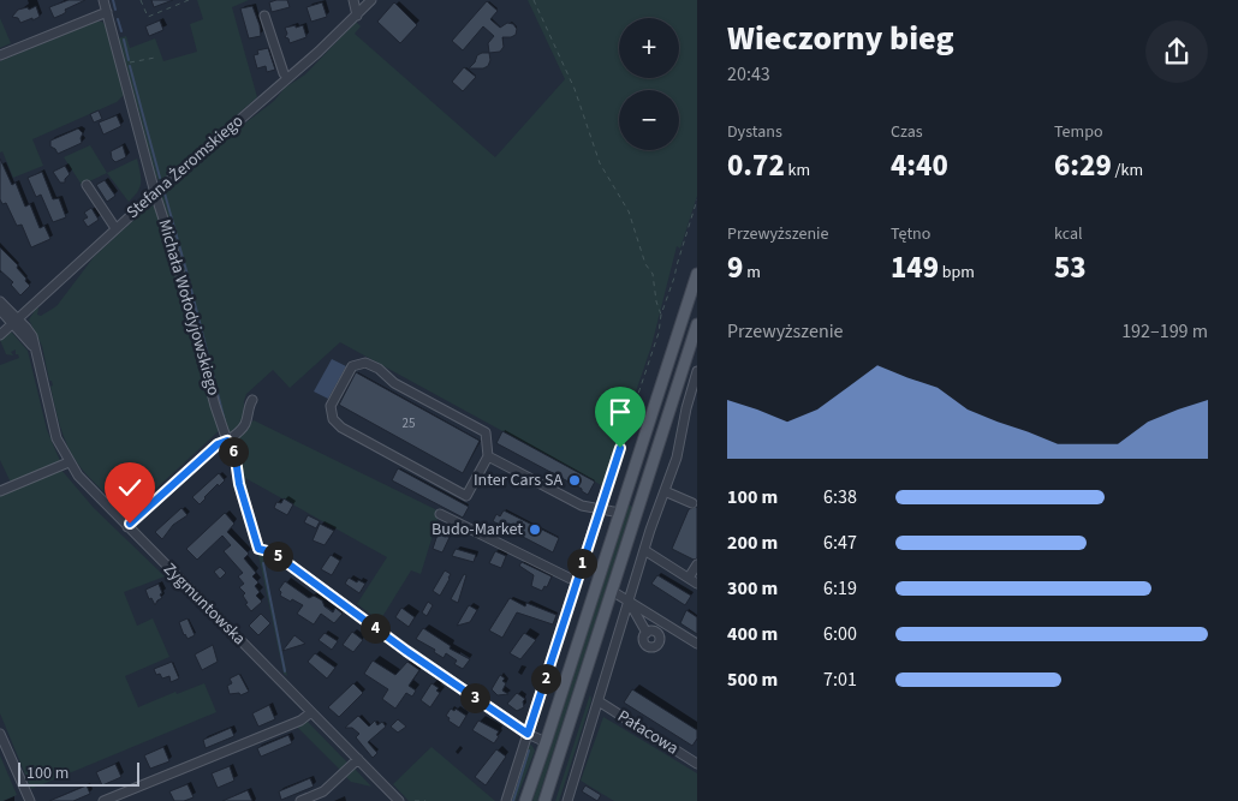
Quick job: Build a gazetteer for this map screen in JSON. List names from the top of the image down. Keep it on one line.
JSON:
{"streets":{"street":["Stefana Żeromskiego","Michała Wołodyjowskiego","Zygmuntowska","Pałacowa"]},"crossings":[["Stefana Żeromskiego","Michała Wołodyjowskiego"],["Stefana Żeromskiego","Zygmuntowska"]],"places":["Inter Cars SA","Budo-Market"],"house_numbers":["25"],"scale_bar":"100 m","page":{"heading":["Wieczorny bieg","20:43"],"map_buttons":["+","−"],"stats":[["Dystans","0.72 km"],["Czas","4:40"],["Tempo","6:29 /km"],["Przewyższenie","9 m"],["Tętno","149 bpm"],["kcal","53"]],"chart":["Przewyższenie","192–199 m"],"pins":["6","5","1","4","2","3"],"list":[{"name":"100 m","note":"6:38"},{"name":"200 m","note":"6:47"},{"name":"300 m","note":"6:19"},{"name":"400 m","note":"6:00"},{"name":"500 m","note":"7:01"}],"scale":"100 m"}}
